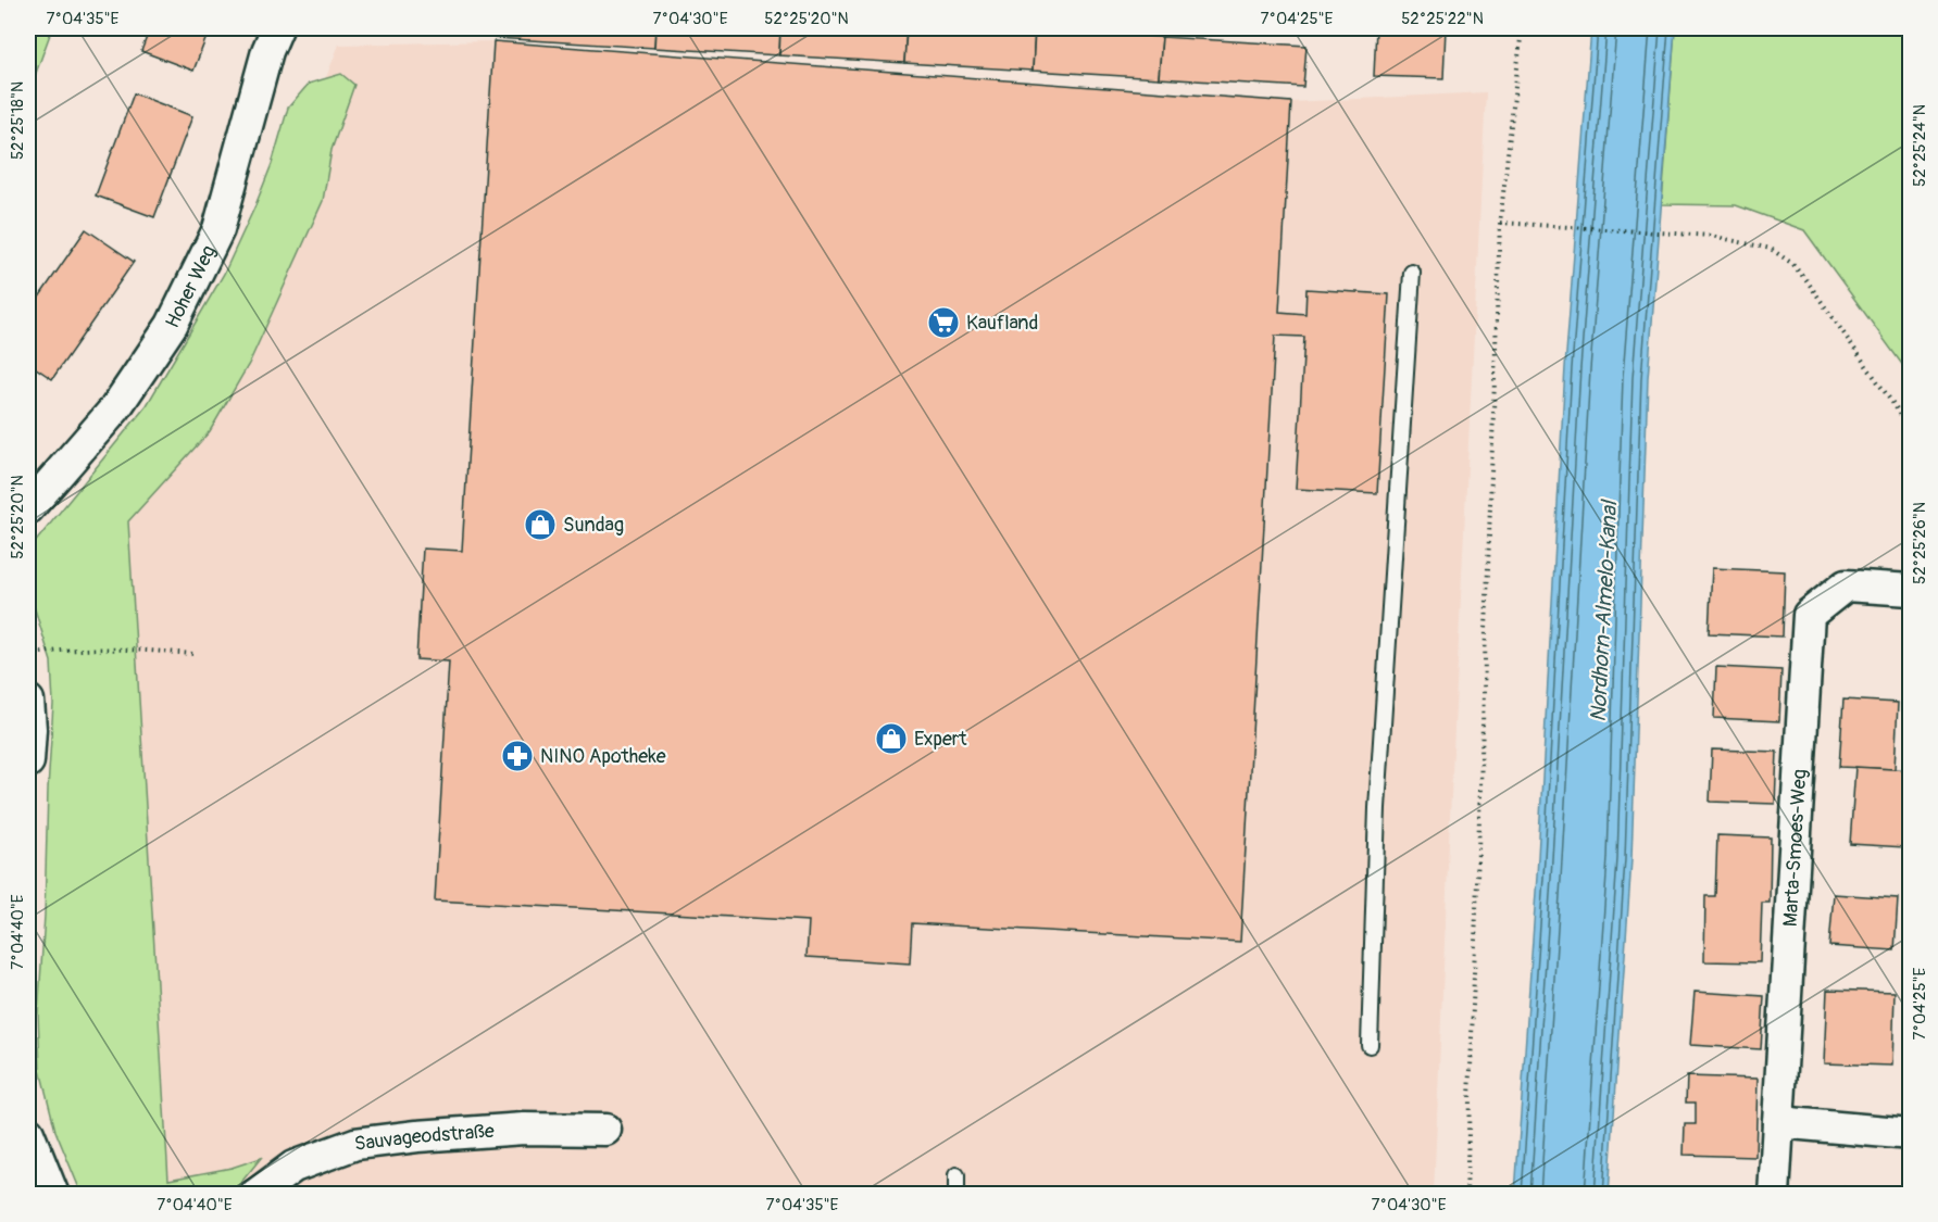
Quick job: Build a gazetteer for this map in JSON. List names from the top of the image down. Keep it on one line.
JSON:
{"streets":{"street":["Hoher Weg","Marta-Smoes-Weg","Sauvageodstraße"]},"water":["Nordhorn-Almelo-Kanal"],"places":{"supermarket":["Kaufland"],"shop":["Sundag","Expert"],"pharmacy":["NINO Apotheke"]},"coordinates":["7°04'35\"E","7°04'30\"E","52°25'20\"N","7°04'25\"E","52°25'22\"N","52°25'18\"N","52°25'24\"N","52°25'26\"N","7°04'40\"E"]}
